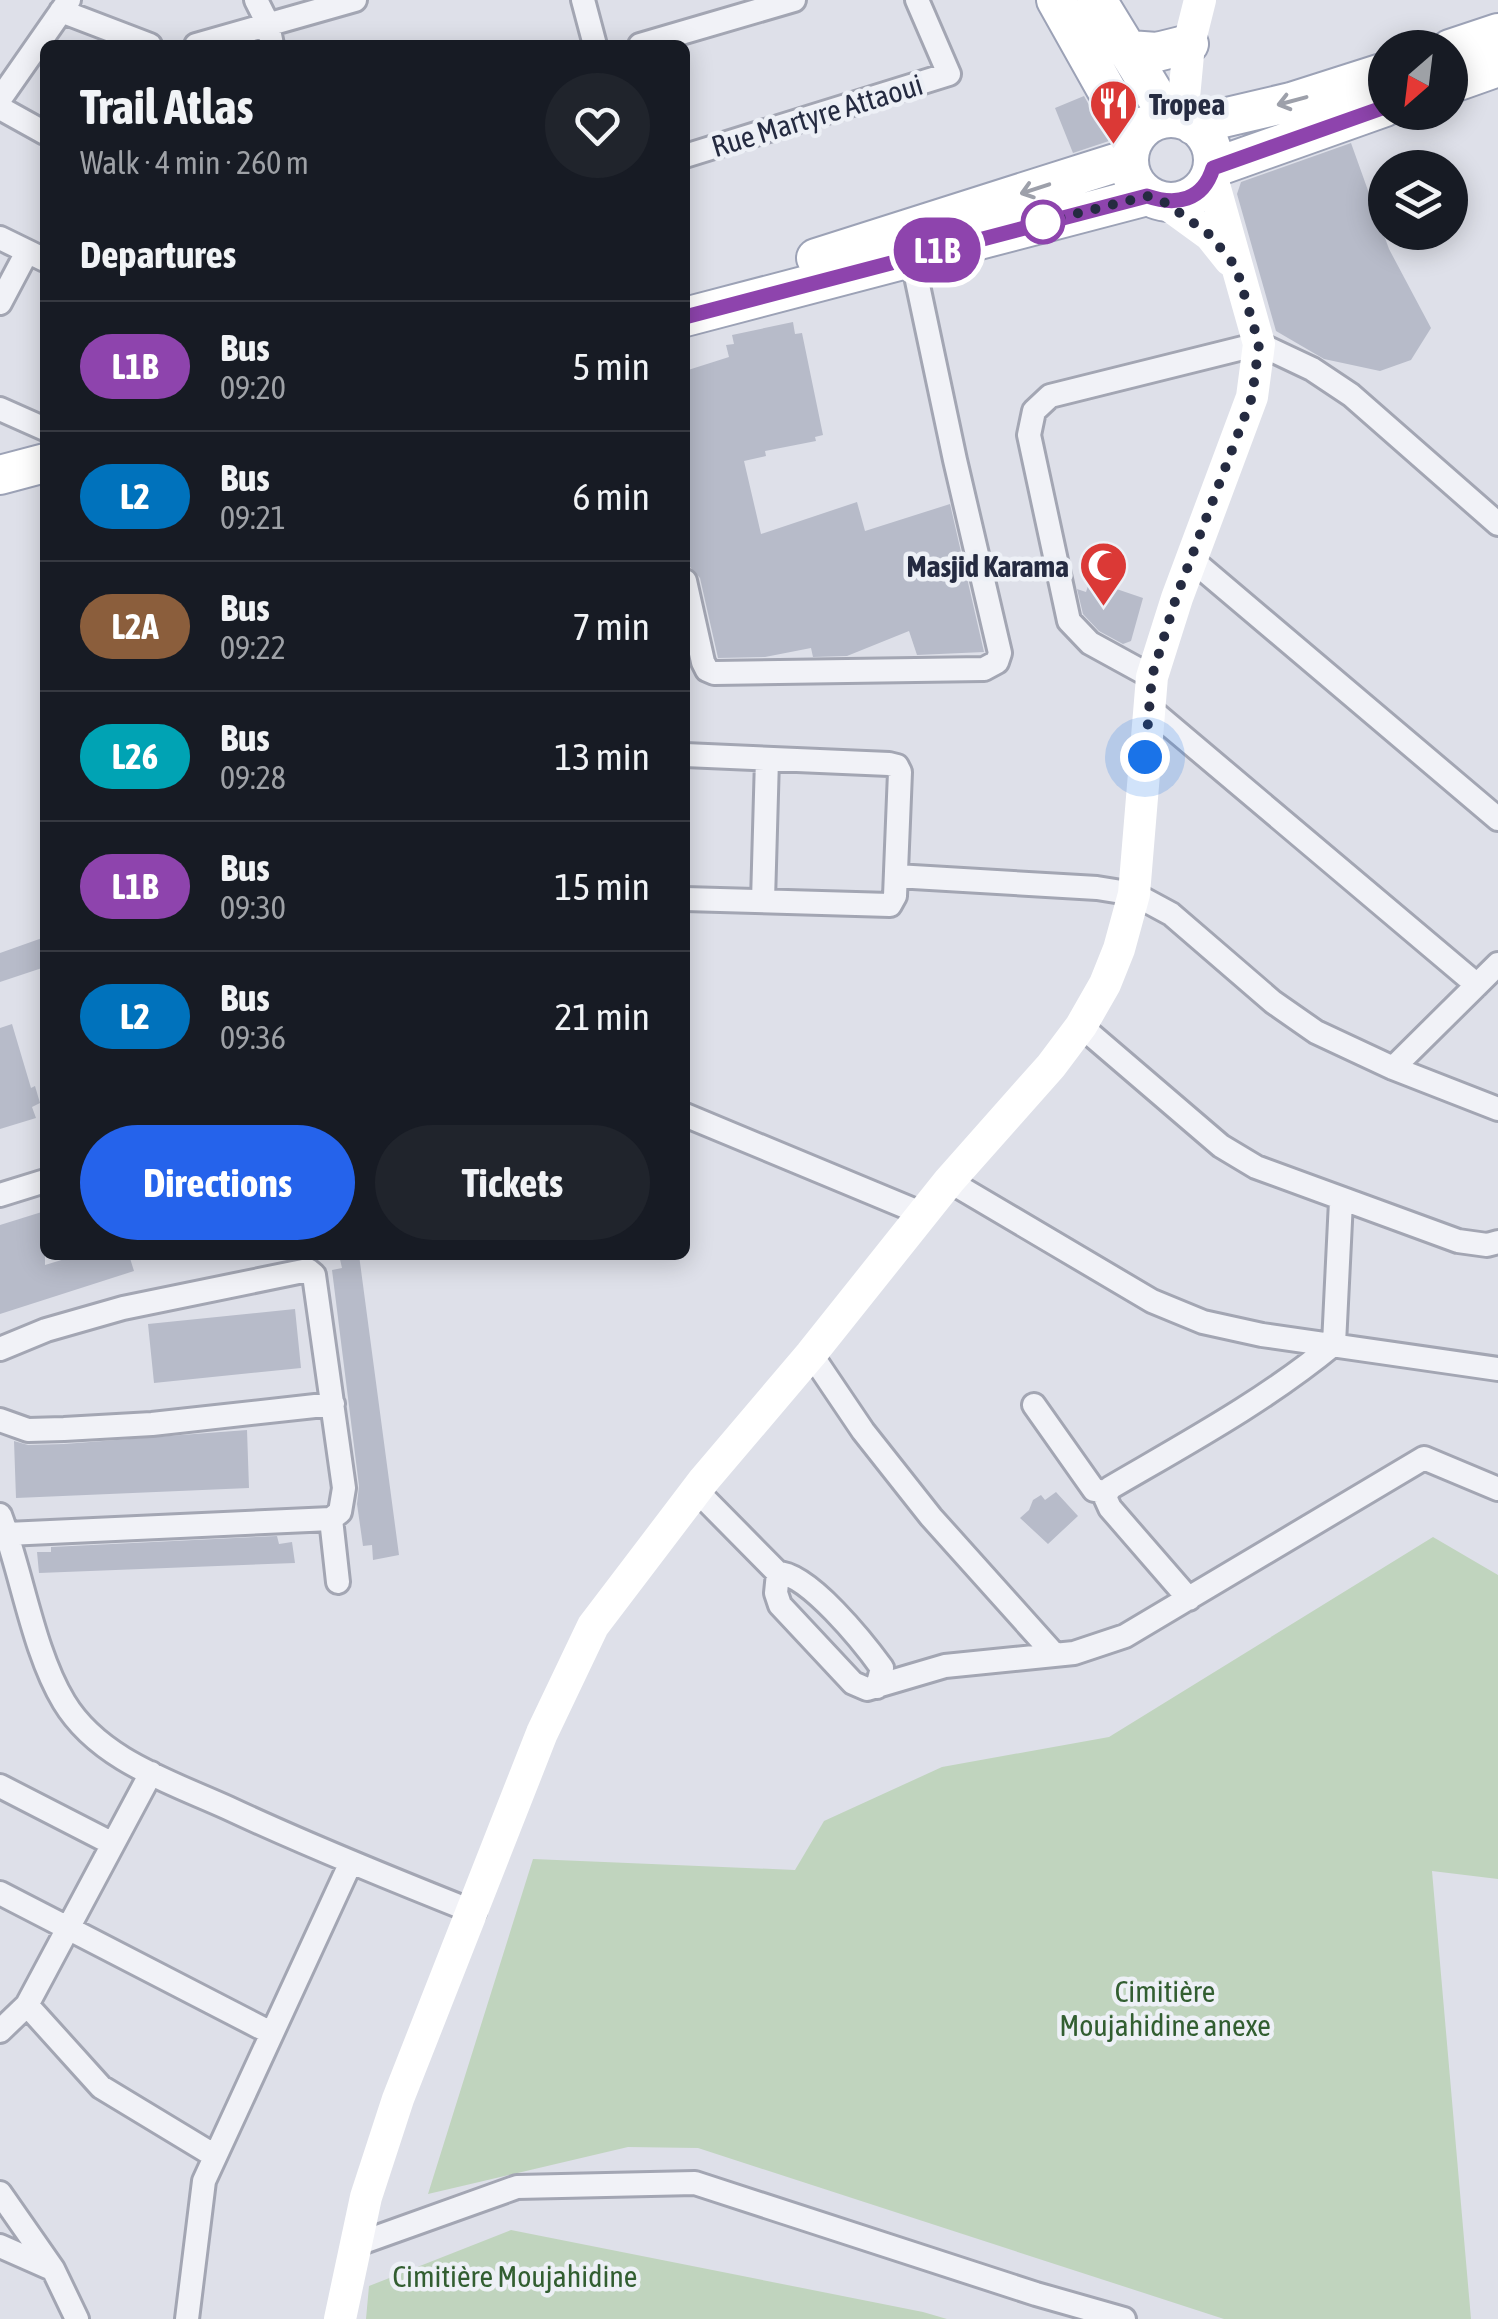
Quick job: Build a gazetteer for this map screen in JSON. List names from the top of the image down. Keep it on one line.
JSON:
{"streets":{"street":["Rue Martyre Attaoui"]},"parks":["Cimitière Moujahidine anexe","Cimitière Moujahidine"],"places":{"restaurant":["Tropea"],"mosque":["Masjid Karama"]},"lines":["bus line L1B"],"north":"bottom left","page":{"on_map":"L1B","heading":[["Trail Atlas","Walk · 4 min · 260 m"],"Departures"],"list":[{"mark":"L1B","name":"Bus","note":"09:20","value":"5 min"},{"mark":"L2","name":"Bus","note":"09:21","value":"6 min"},{"mark":"L2A","name":"Bus","note":"09:22","value":"7 min"},{"mark":"L26","name":"Bus","note":"09:28","value":"13 min"},{"mark":"L1B","name":"Bus","note":"09:30","value":"15 min"},{"mark":"L2","name":"Bus","note":"09:36","value":"21 min"}],"buttons":["Directions","Tickets"]}}
